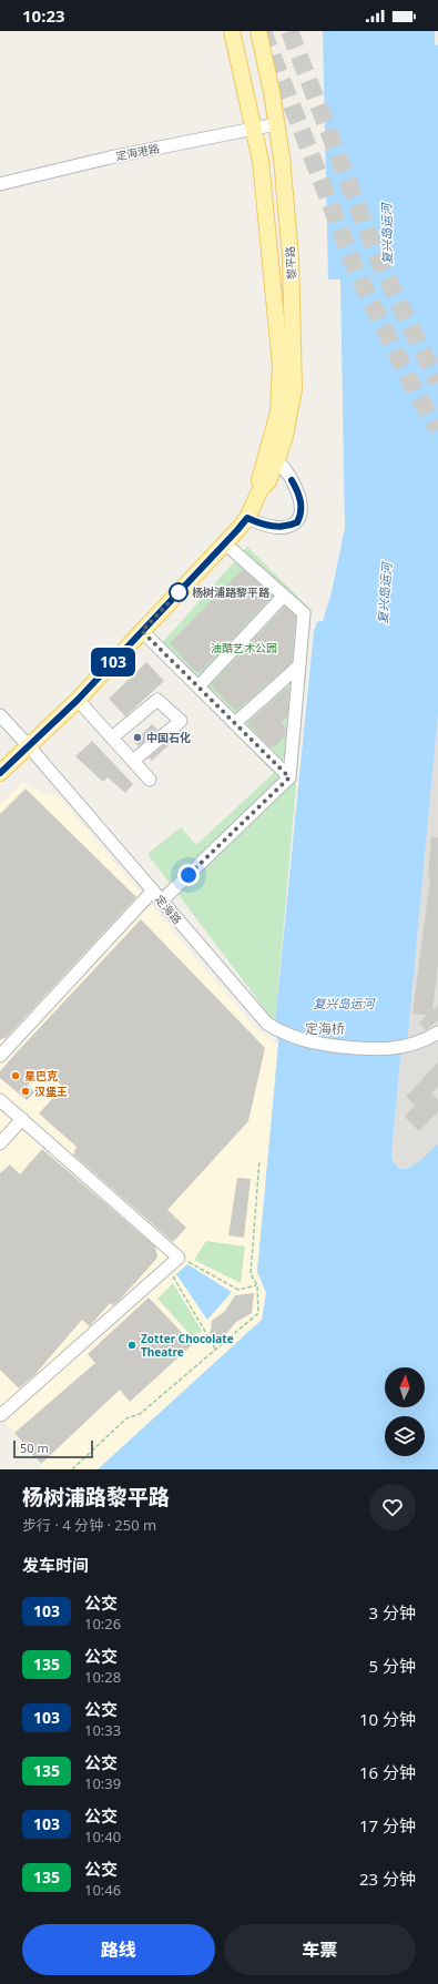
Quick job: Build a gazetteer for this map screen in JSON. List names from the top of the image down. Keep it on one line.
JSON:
{"streets":{"main road":["黎平路"],"street":["定海港路","定海路"]},"crossings":[["定海港路","黎平路"],["黎平路","定海路"]],"districts":["定海桥"],"water":["复兴岛运河"],"parks":["油酷艺术公园"],"places":["杨树浦路黎平路","中国石化","星巴克","汉堡王","Zotter Chocolate Theatre"],"lines":["bus line 103"],"scale_bar":"50 m","north":"top","page":{"status":"10:23","on_map":"103","scale":"50 m","heading":[["杨树浦路黎平路","步行 · 4 分钟 · 250 m"],"发车时间"],"list":[{"mark":"103","name":"公交","note":"10:26","value":"3 分钟"},{"mark":"135","name":"公交","note":"10:28","value":"5 分钟"},{"mark":"103","name":"公交","note":"10:33","value":"10 分钟"},{"mark":"135","name":"公交","note":"10:39","value":"16 分钟"},{"mark":"103","name":"公交","note":"10:40","value":"17 分钟"},{"mark":"135","name":"公交","note":"10:46","value":"23 分钟"}],"buttons":["路线","车票"]}}
